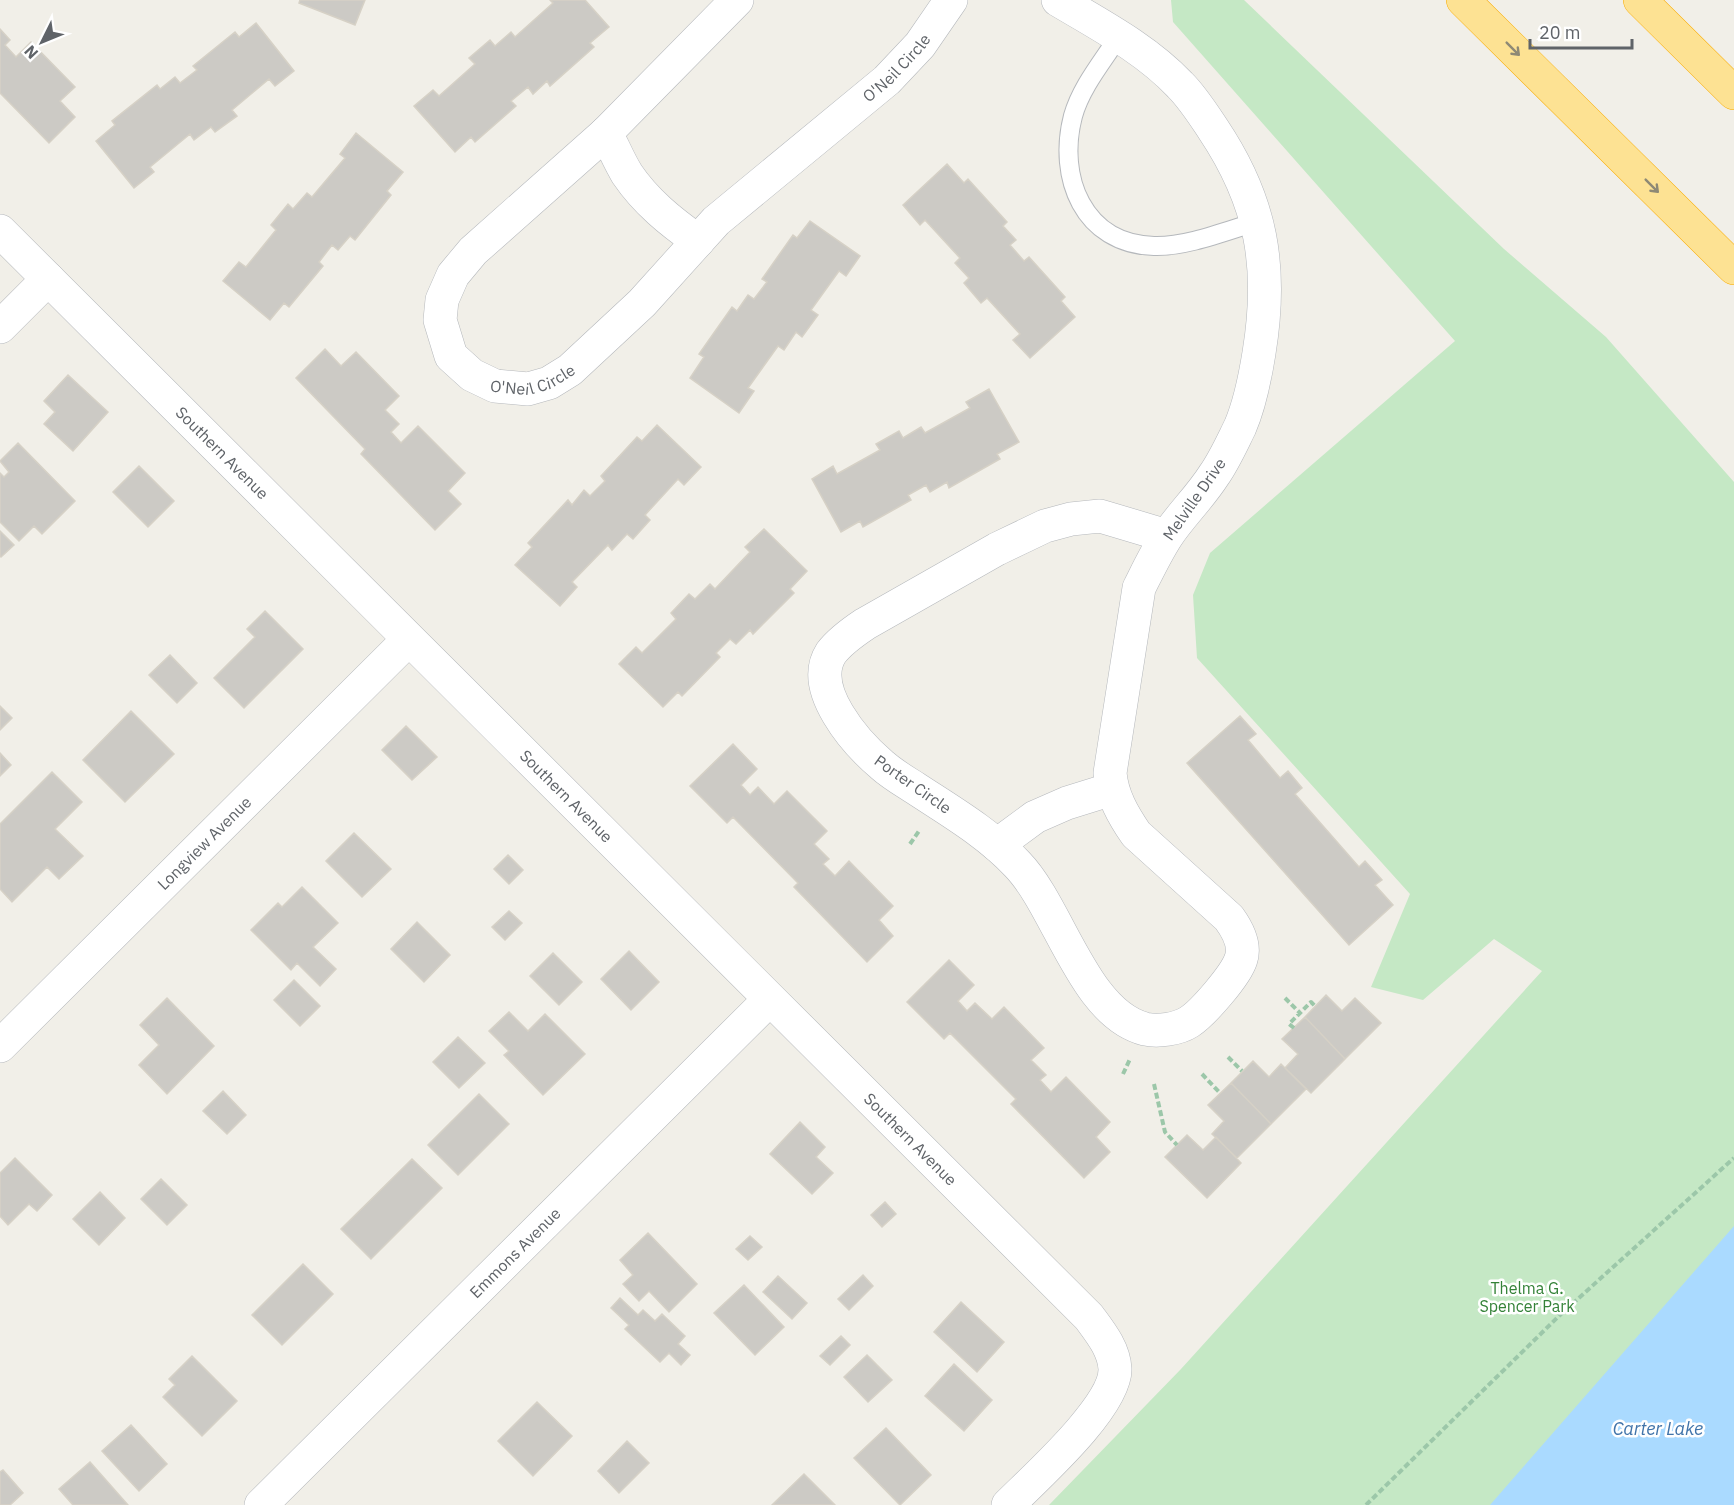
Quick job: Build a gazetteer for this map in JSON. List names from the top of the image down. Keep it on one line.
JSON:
{"streets":{"street":["O'Neil Circle","Southern Avenue","Melville Drive","Porter Circle","Longview Avenue","Emmons Avenue"]},"crossings":[["Southern Avenue","Longview Avenue"],["Southern Avenue","Emmons Avenue"],["Melville Drive","Porter Circle"]],"water":["Carter Lake"],"parks":["Thelma G. Spencer Park"],"scale_bar":"20 m","north":"bottom left"}
